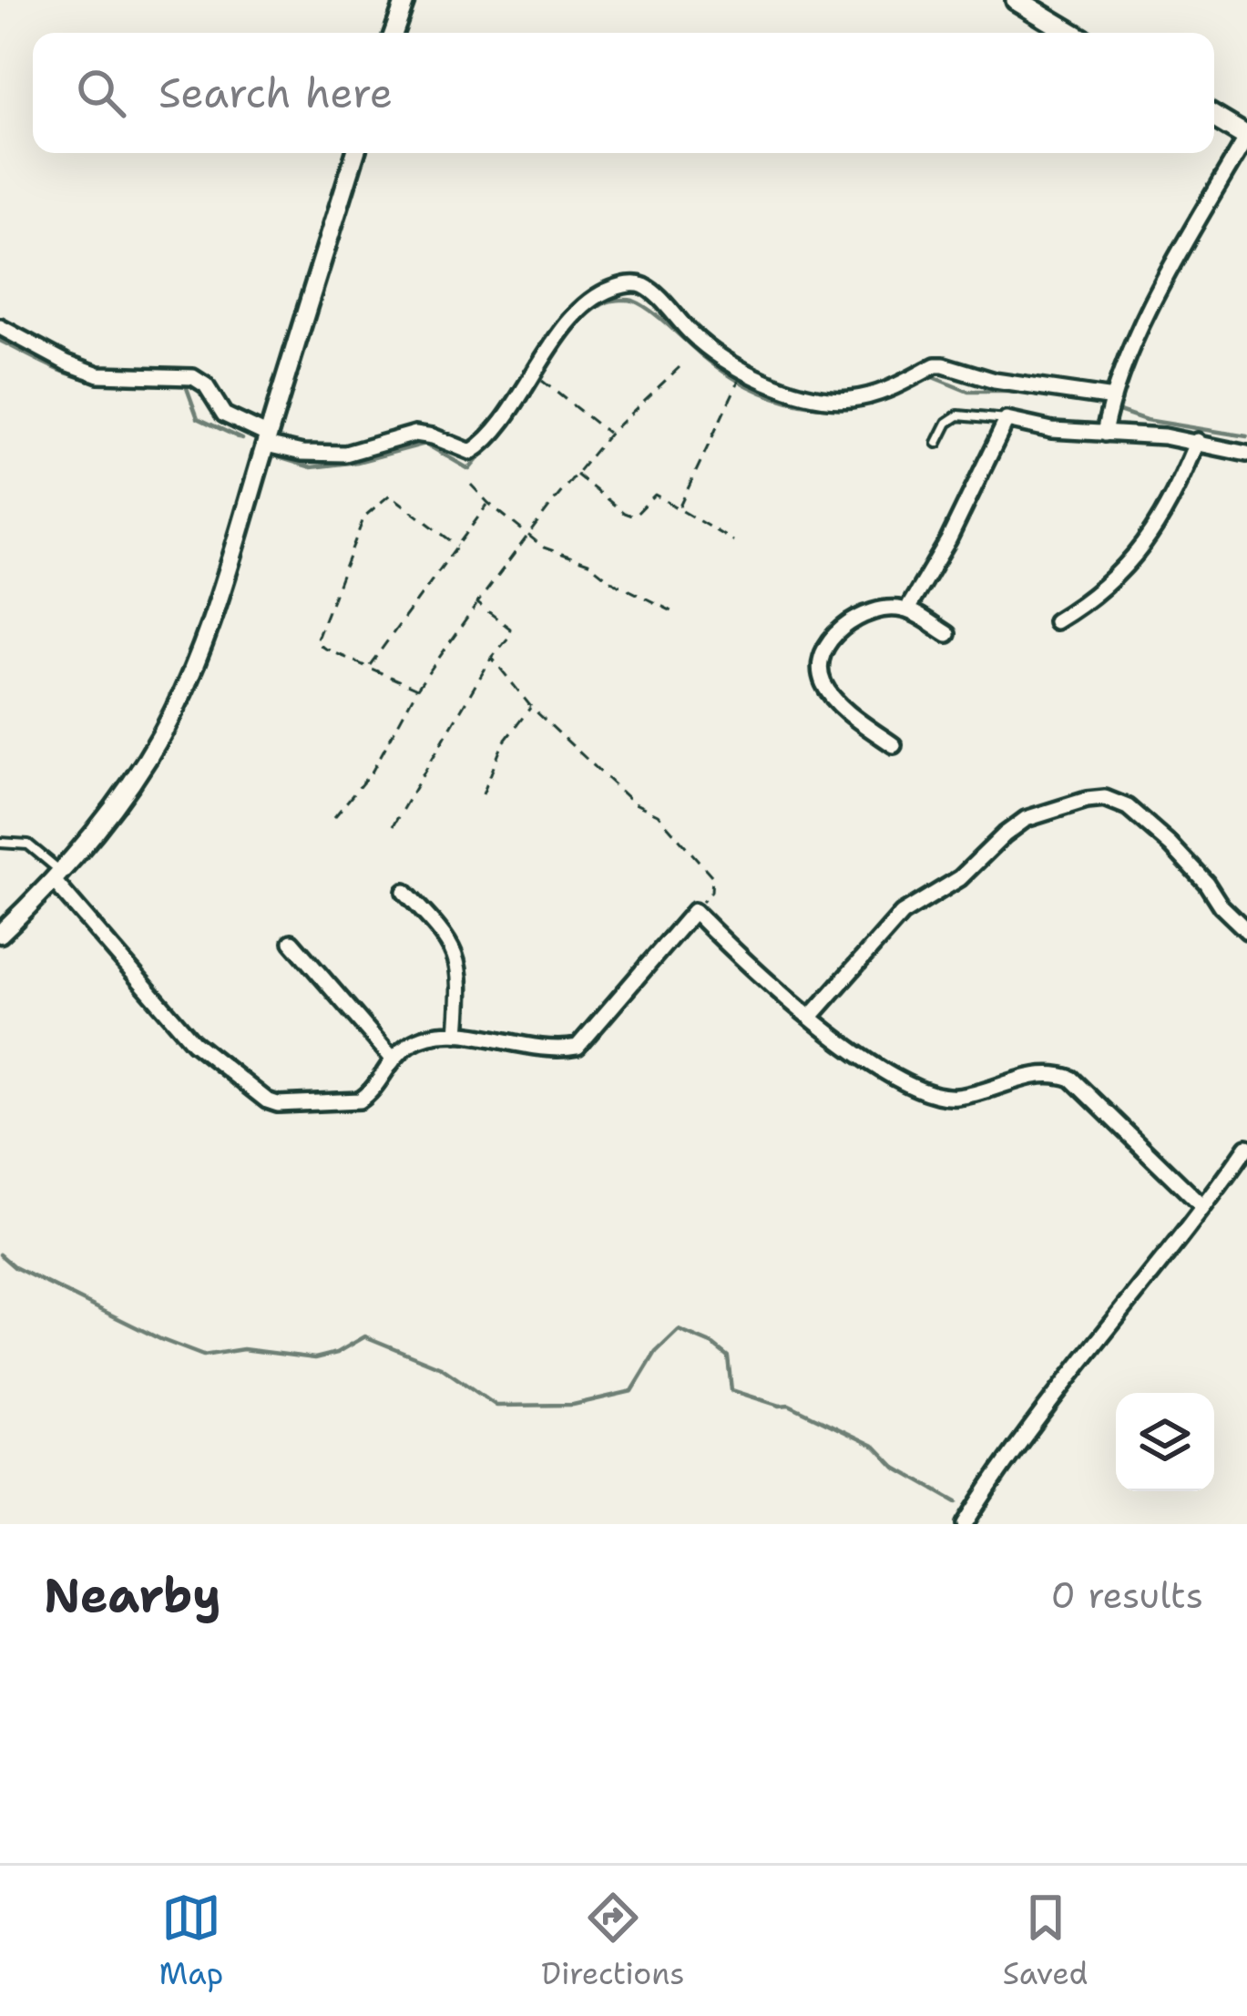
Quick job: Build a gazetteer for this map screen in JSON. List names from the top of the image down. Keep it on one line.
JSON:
{"page":{"search":"Search here","heading":["Nearby","0 results"],"nav":["Map","Directions","Saved"]}}
